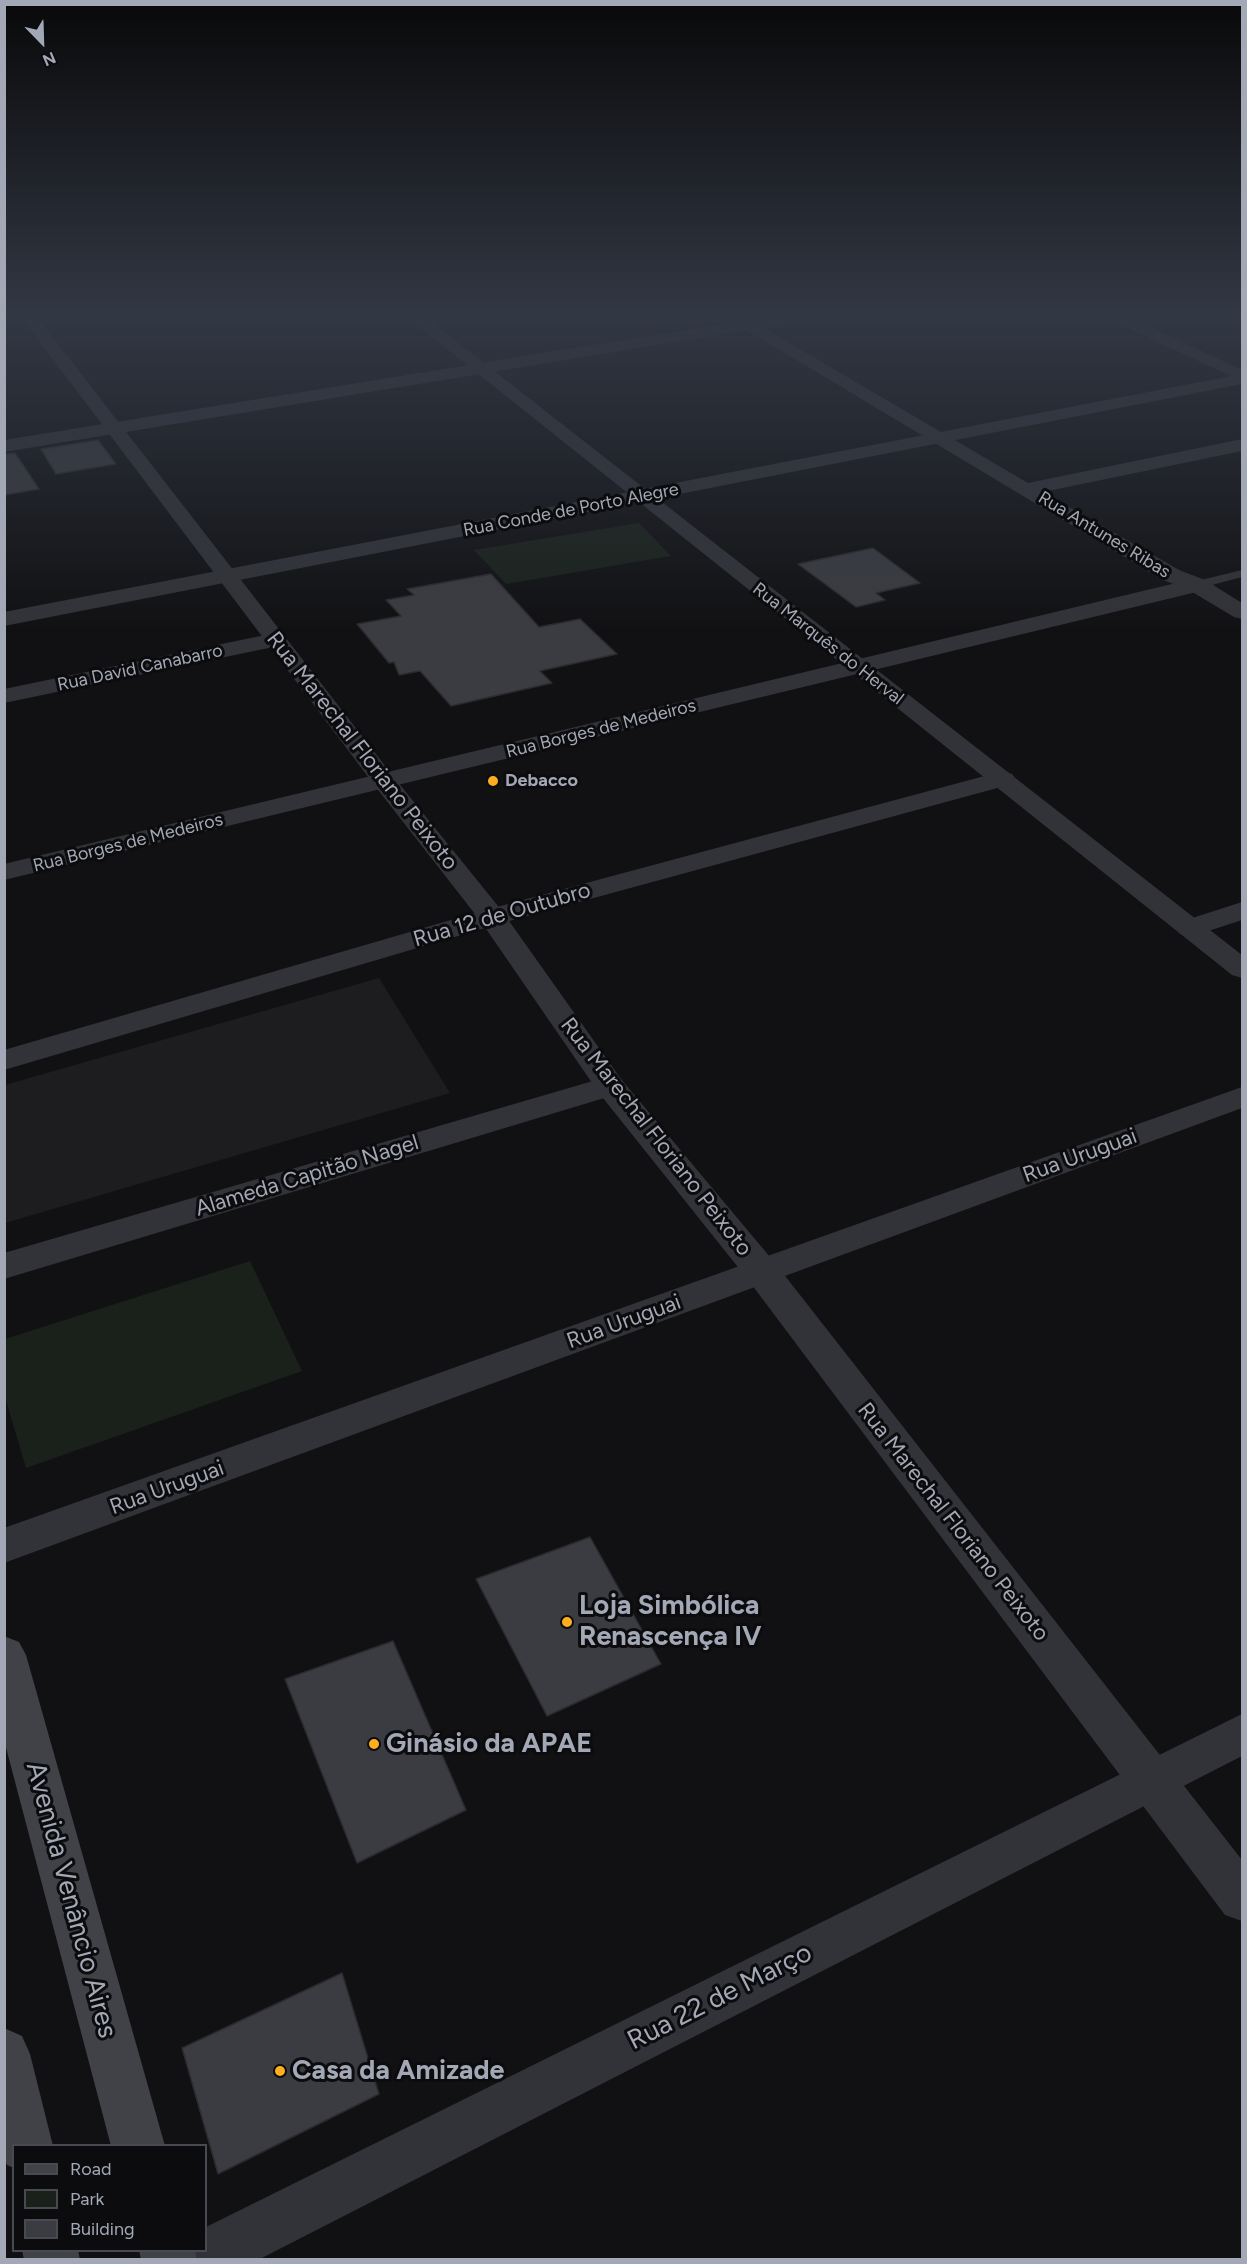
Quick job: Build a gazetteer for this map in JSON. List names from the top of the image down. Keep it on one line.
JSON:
{"streets":{"main road":["Avenida Venâncio Aires"],"street":["Rua Conde de Porto Alegre","Rua Antunes Ribas","Rua Marquês do Herval","Rua David Canabarro","Rua Borges de Medeiros","Rua Marechal Floriano Peixoto","Rua 12 de Outubro","Rua Uruguai","Alameda Capitão Nagel","Rua 22 de Março"]},"crossings":[["Rua Conde de Porto Alegre","Rua Antunes Ribas"],["Rua Conde de Porto Alegre","Rua Marquês do Herval"],["Rua Conde de Porto Alegre","Rua Marechal Floriano Peixoto"],["Rua Antunes Ribas","Rua Borges de Medeiros"],["Rua Marquês do Herval","Rua Borges de Medeiros"],["Rua Marquês do Herval","Rua 12 de Outubro"],["Rua David Canabarro","Rua Marechal Floriano Peixoto"],["Rua Borges de Medeiros","Rua Marechal Floriano Peixoto"],["Rua Marechal Floriano Peixoto","Rua 12 de Outubro"],["Rua Marechal Floriano Peixoto","Rua Uruguai"],["Rua Marechal Floriano Peixoto","Alameda Capitão Nagel"],["Rua Marechal Floriano Peixoto","Rua 22 de Março"]],"places":["Debacco","Loja Simbólica Renascença IV","Ginásio da APAE","Casa da Amizade"],"legend":["Road","Park","Building"],"north":"bottom right"}
